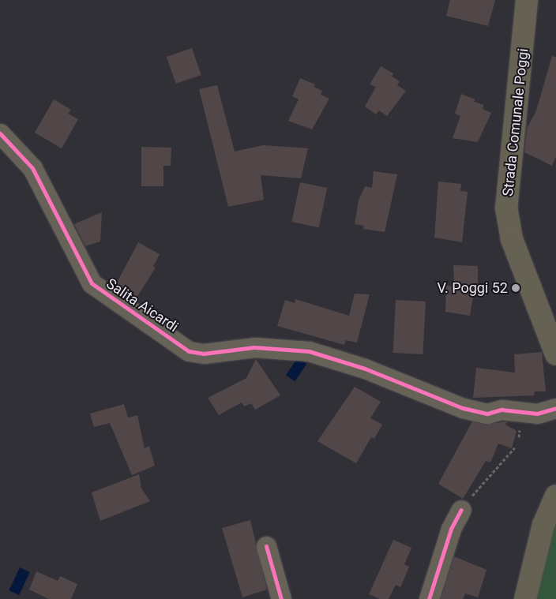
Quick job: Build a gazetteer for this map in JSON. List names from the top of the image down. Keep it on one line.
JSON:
{"streets":{"main road":["Strada Comunale Poggi"],"street":["Salita Aicardi"]},"places":["V. Poggi 52"]}
